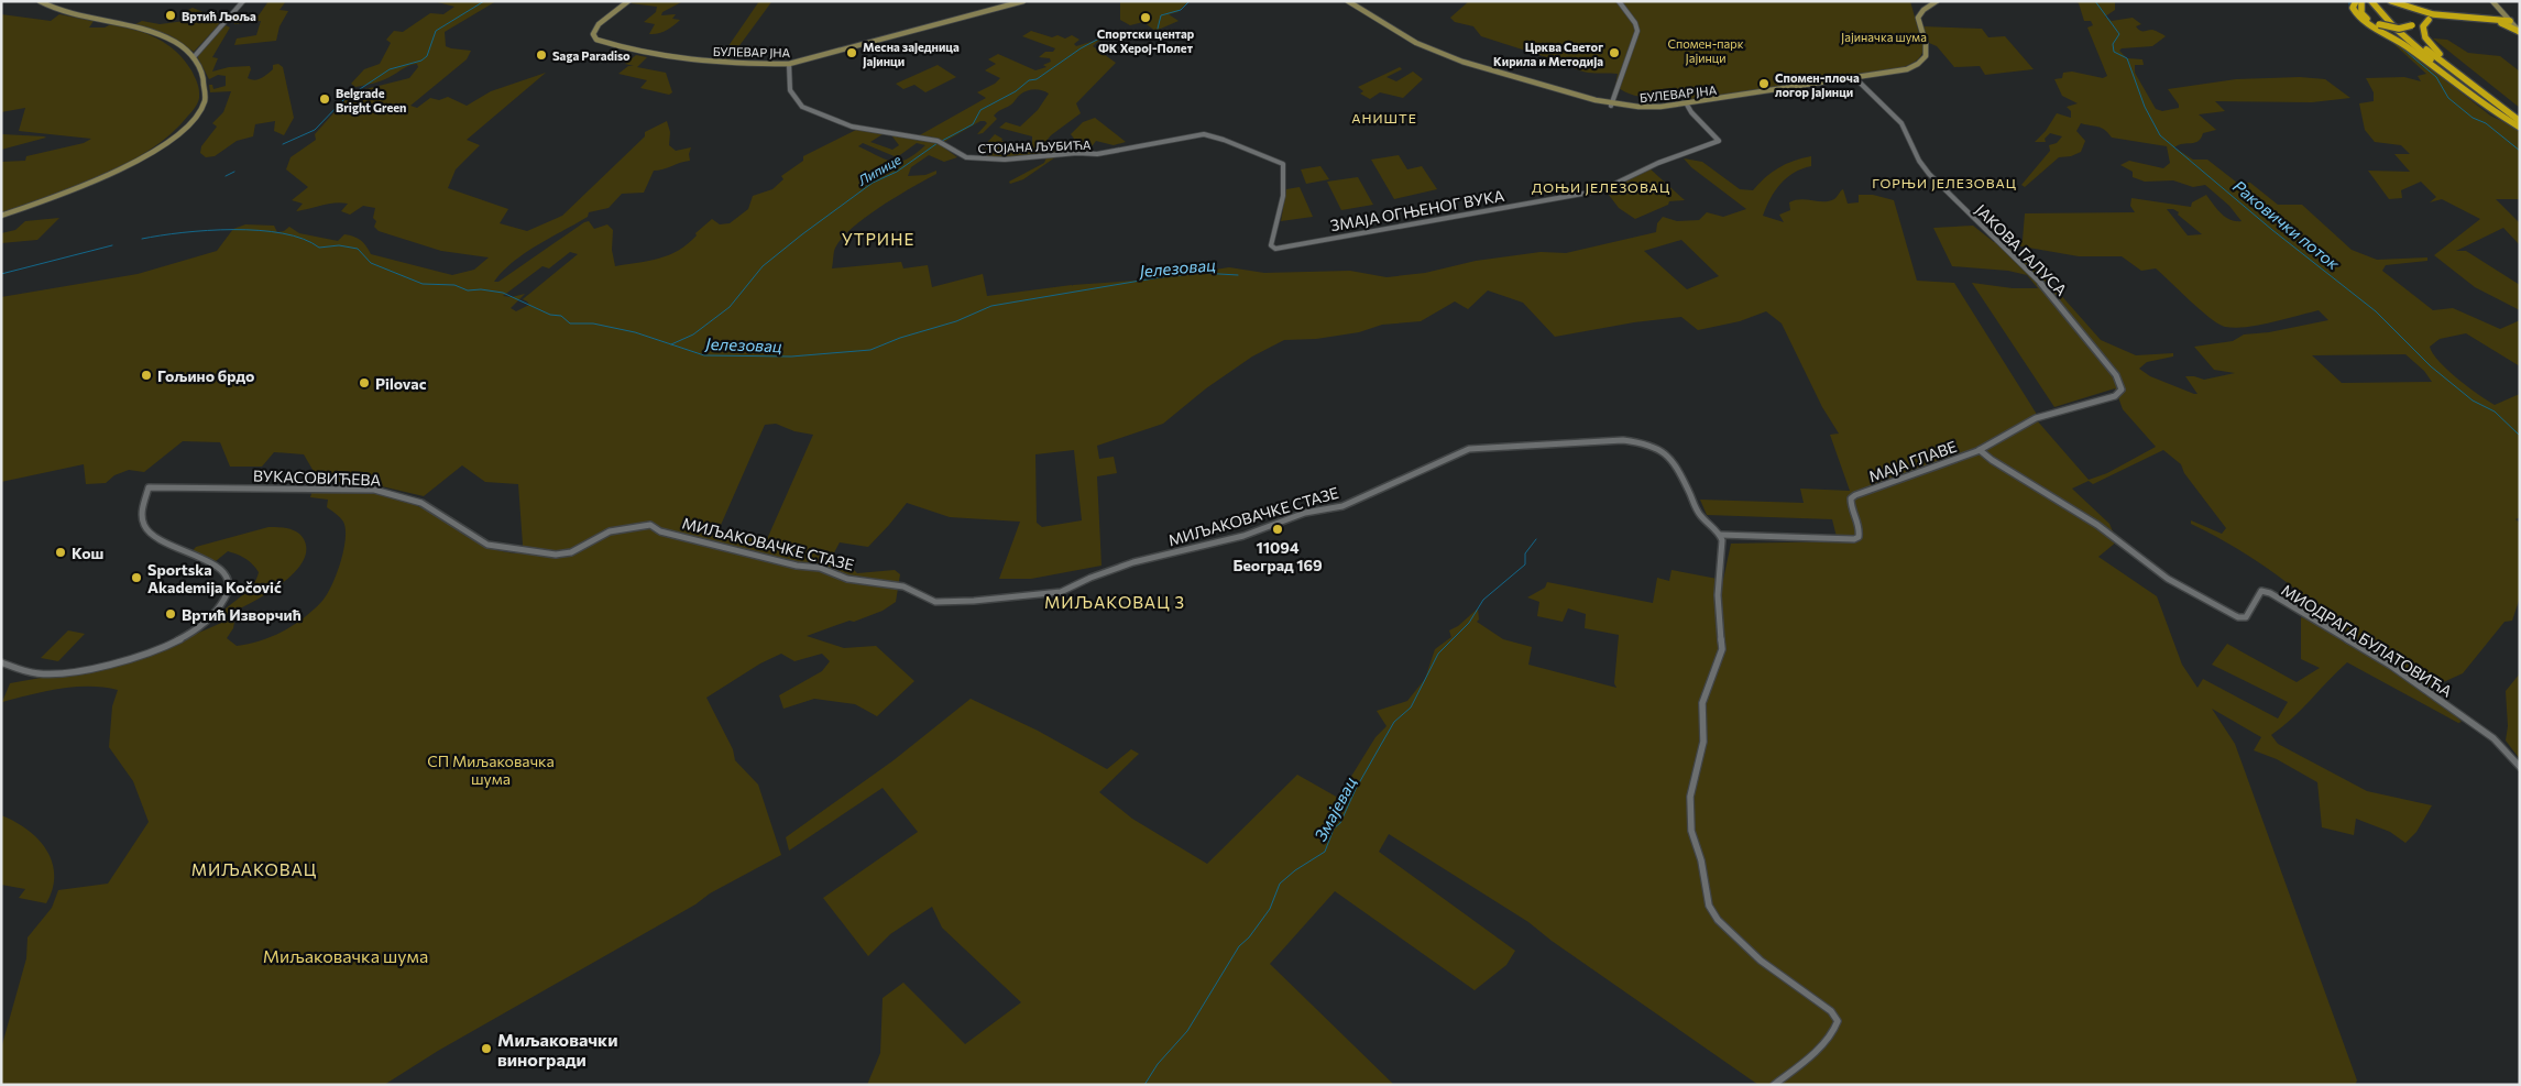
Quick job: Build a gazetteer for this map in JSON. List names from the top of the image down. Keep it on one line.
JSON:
{"streets":{"main road":["БУЛЕВАР ЈНА"],"street":["СТОЈАНА ЉУБИЋА","ЗМАЈА ОГЊЕНОГ ВУКА","ЈАКОВА ГАЛУСА","МАЈА ГЛАВЕ","ВУКАСОВИЋЕВА","МИЉАКОВАЧКЕ СТАЗЕ","МИОДРАГА БУЛАТОВИЋА"]},"crossings":[["БУЛЕВАР ЈНА","СТОЈАНА ЉУБИЋА"],["БУЛЕВАР ЈНА","ЗМАЈА ОГЊЕНОГ ВУКА"],["БУЛЕВАР ЈНА","ЈАКОВА ГАЛУСА"],["СТОЈАНА ЉУБИЋА","ЗМАЈА ОГЊЕНОГ ВУКА"],["ЈАКОВА ГАЛУСА","МАЈА ГЛАВЕ"],["МАЈА ГЛАВЕ","МИЉАКОВАЧКЕ СТАЗЕ"],["МАЈА ГЛАВЕ","МИОДРАГА БУЛАТОВИЋА"],["ВУКАСОВИЋЕВА","МИЉАКОВАЧКЕ СТАЗЕ"]],"districts":["АНИШТЕ","ГОРЊИ ЈЕЛЕЗОВАЦ","ДОЊИ ЈЕЛЕЗОВАЦ","УТРИНЕ","МИЉАКОВАЦ 3","МИЉАКОВАЦ"],"water":["Липице","Раковички поток","Јелезовац","Змајевац"],"parks":["Јајиначка шума","Спомен-парк Јајинци","СП Миљаковачка шума","Миљаковачка шума"],"places":["Вртић Љоља","Спортски центар ФК Херој-Полет","Месна заједница Јајинци","Црква Светог Кирила и Методија","Saga Paradiso","Спомен-плоча логор Јајинци","Belgrade Bright Green","Гољино брдо","Pilovac","11094 Београд 169","Кош","Sportska Akademija Kočović","Вртић Изворчић","Миљаковачки виногради"]}
